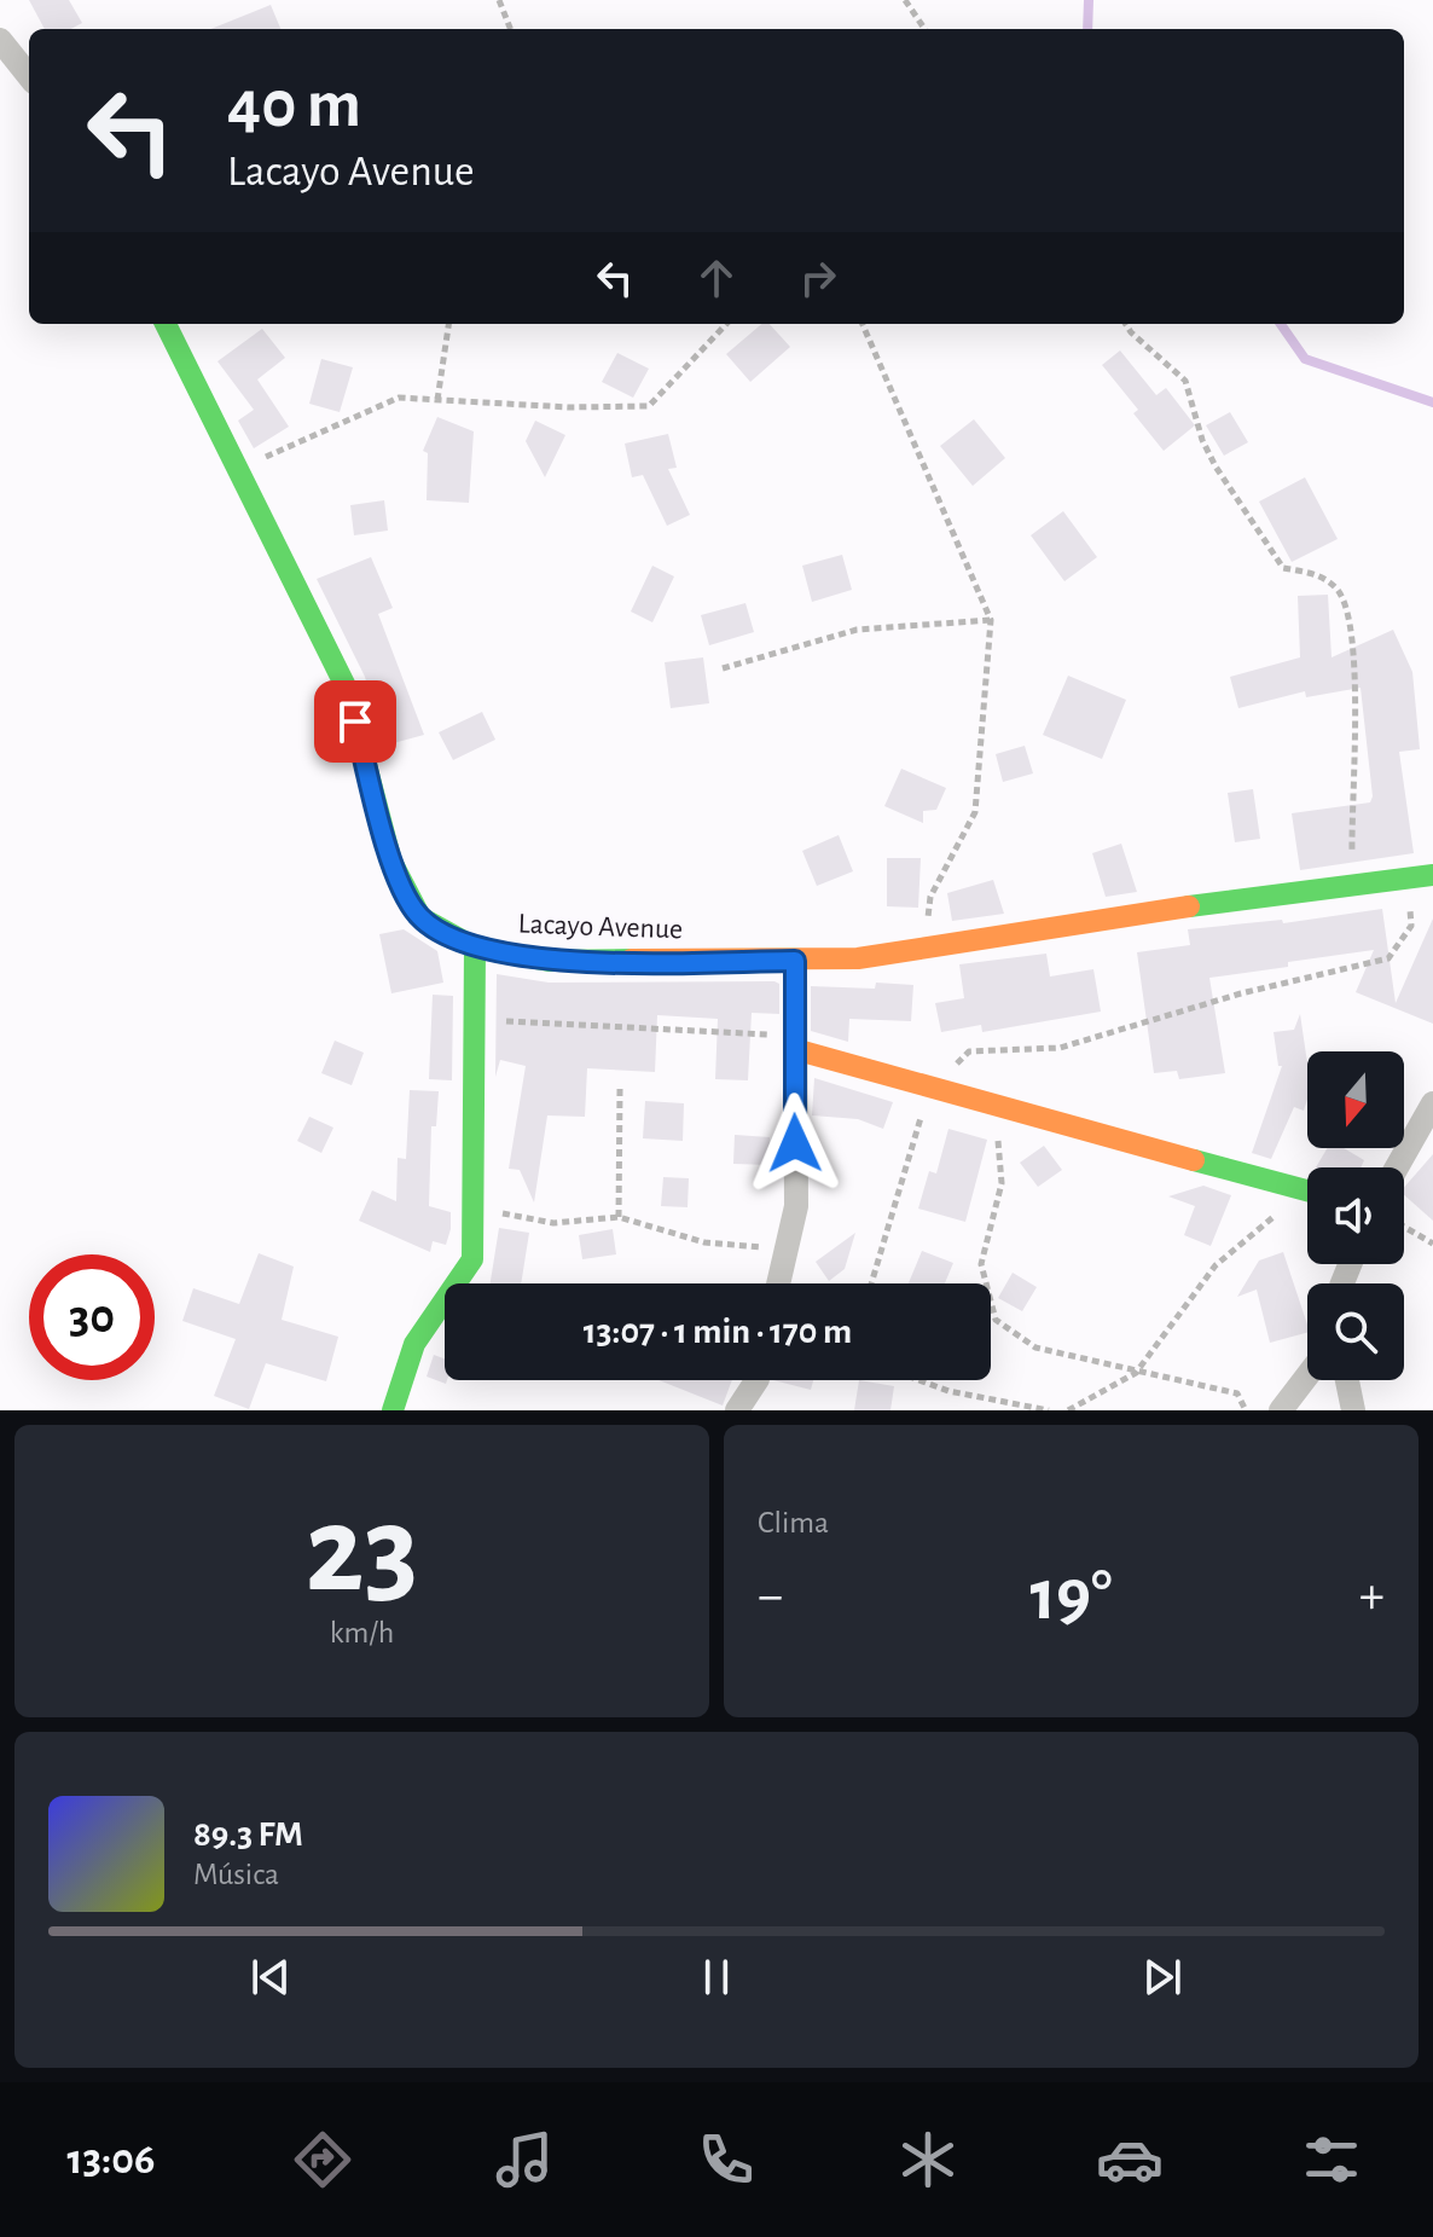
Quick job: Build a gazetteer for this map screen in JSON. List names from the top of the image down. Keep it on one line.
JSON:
{"streets":{"street":["Lacayo Avenue"]},"north":"bottom","page":{"turn":["40 m","Lacayo Avenue"],"limit":"30","trip":"13:07 · 1 min · 170 m","tile":[["23","km/h"],"Clima"],"heat":["−","19°","+"],"song":["89.3 FM","Música"],"tabs":"13:06"}}
